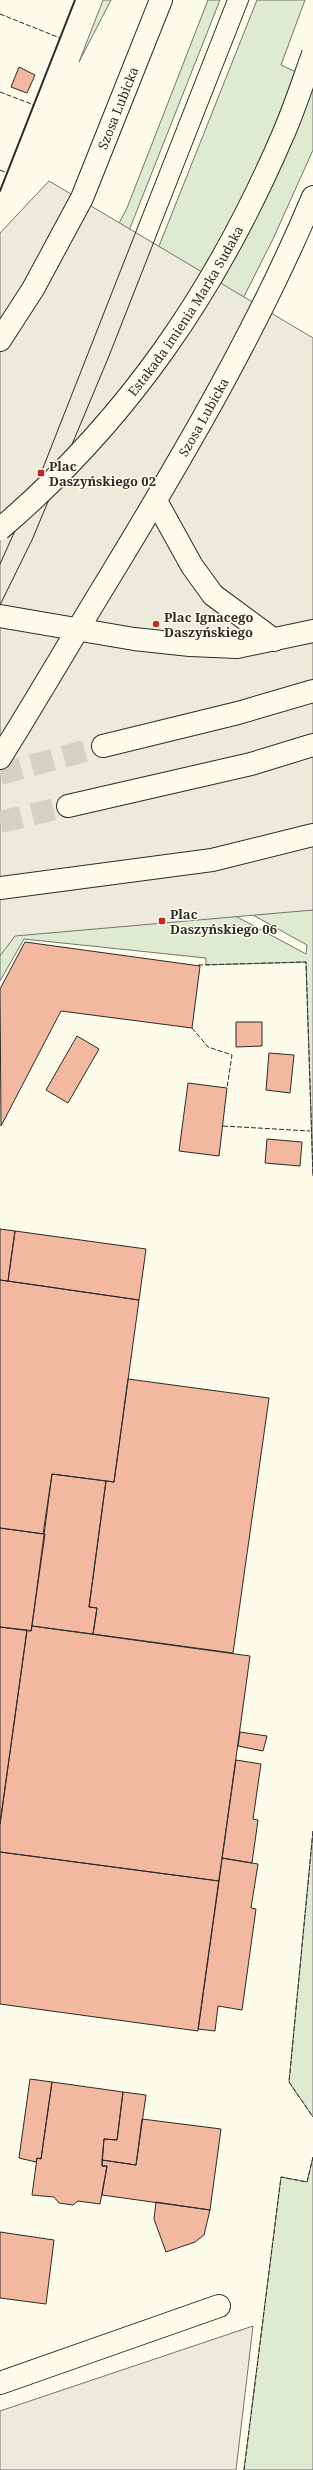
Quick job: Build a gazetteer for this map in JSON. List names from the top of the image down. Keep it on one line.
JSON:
{"streets":{"main road":["Szosa Lubicka","Estakada imienia Marka Sudaka"]},"places":{"transit":["Plac Daszyńskiego 02","Plac Daszyńskiego 06"],"other":["Plac Ignacego Daszyńskiego"]}}
